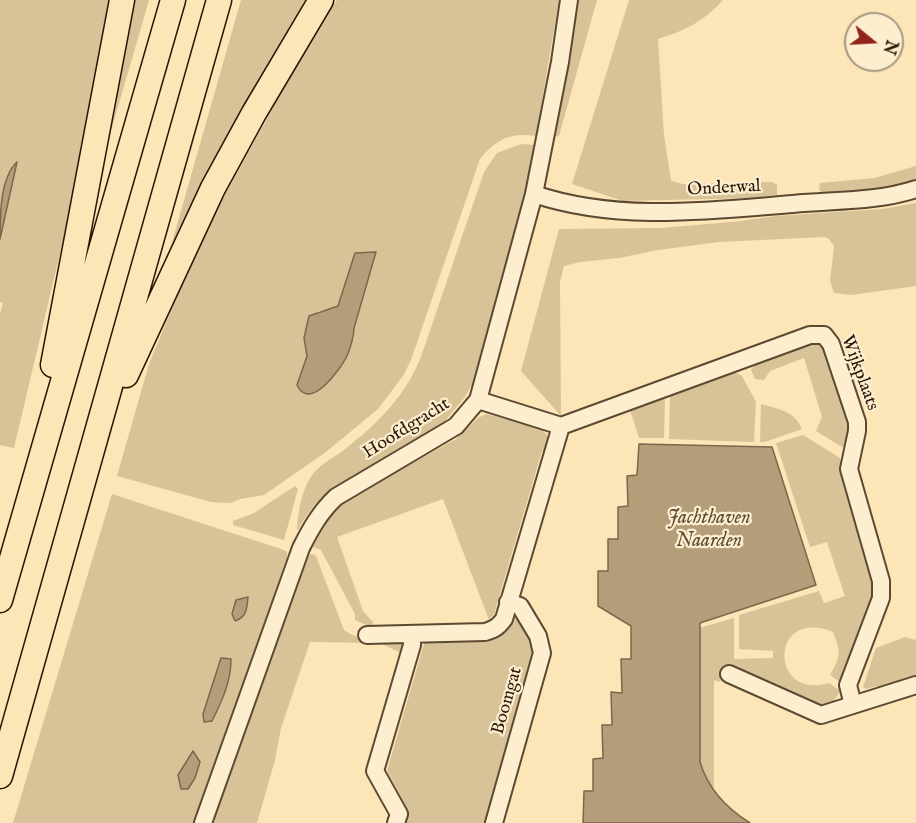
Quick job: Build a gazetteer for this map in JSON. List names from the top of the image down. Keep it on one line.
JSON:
{"streets":{"street":["Onderwal","Wijkplaats","Hoofdgracht","Boomgat"]},"crossings":[["Onderwal","Hoofdgracht"]],"water":["Jachthaven Naarden"],"north":"right"}
